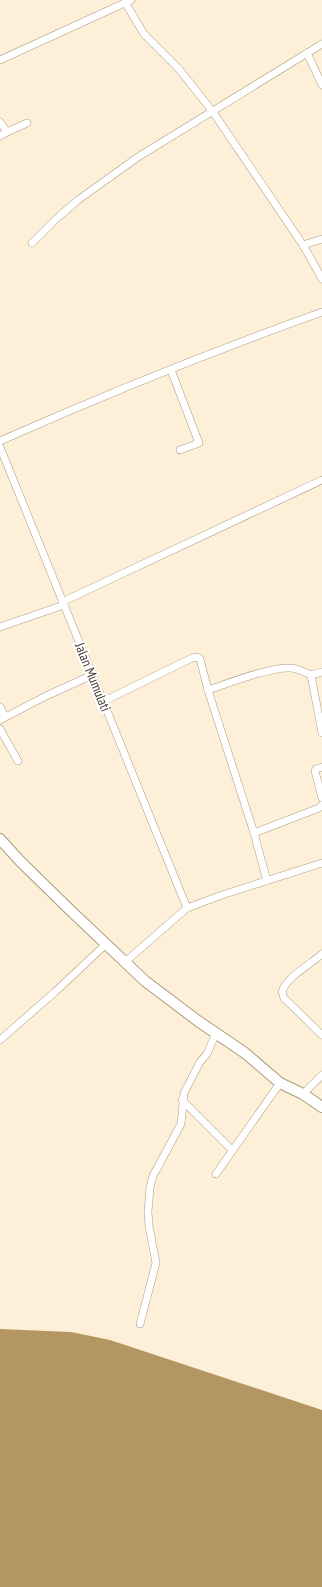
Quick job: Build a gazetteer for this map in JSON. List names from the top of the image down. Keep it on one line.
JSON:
{"streets":{"street":["Jalan Mumulati"]}}
